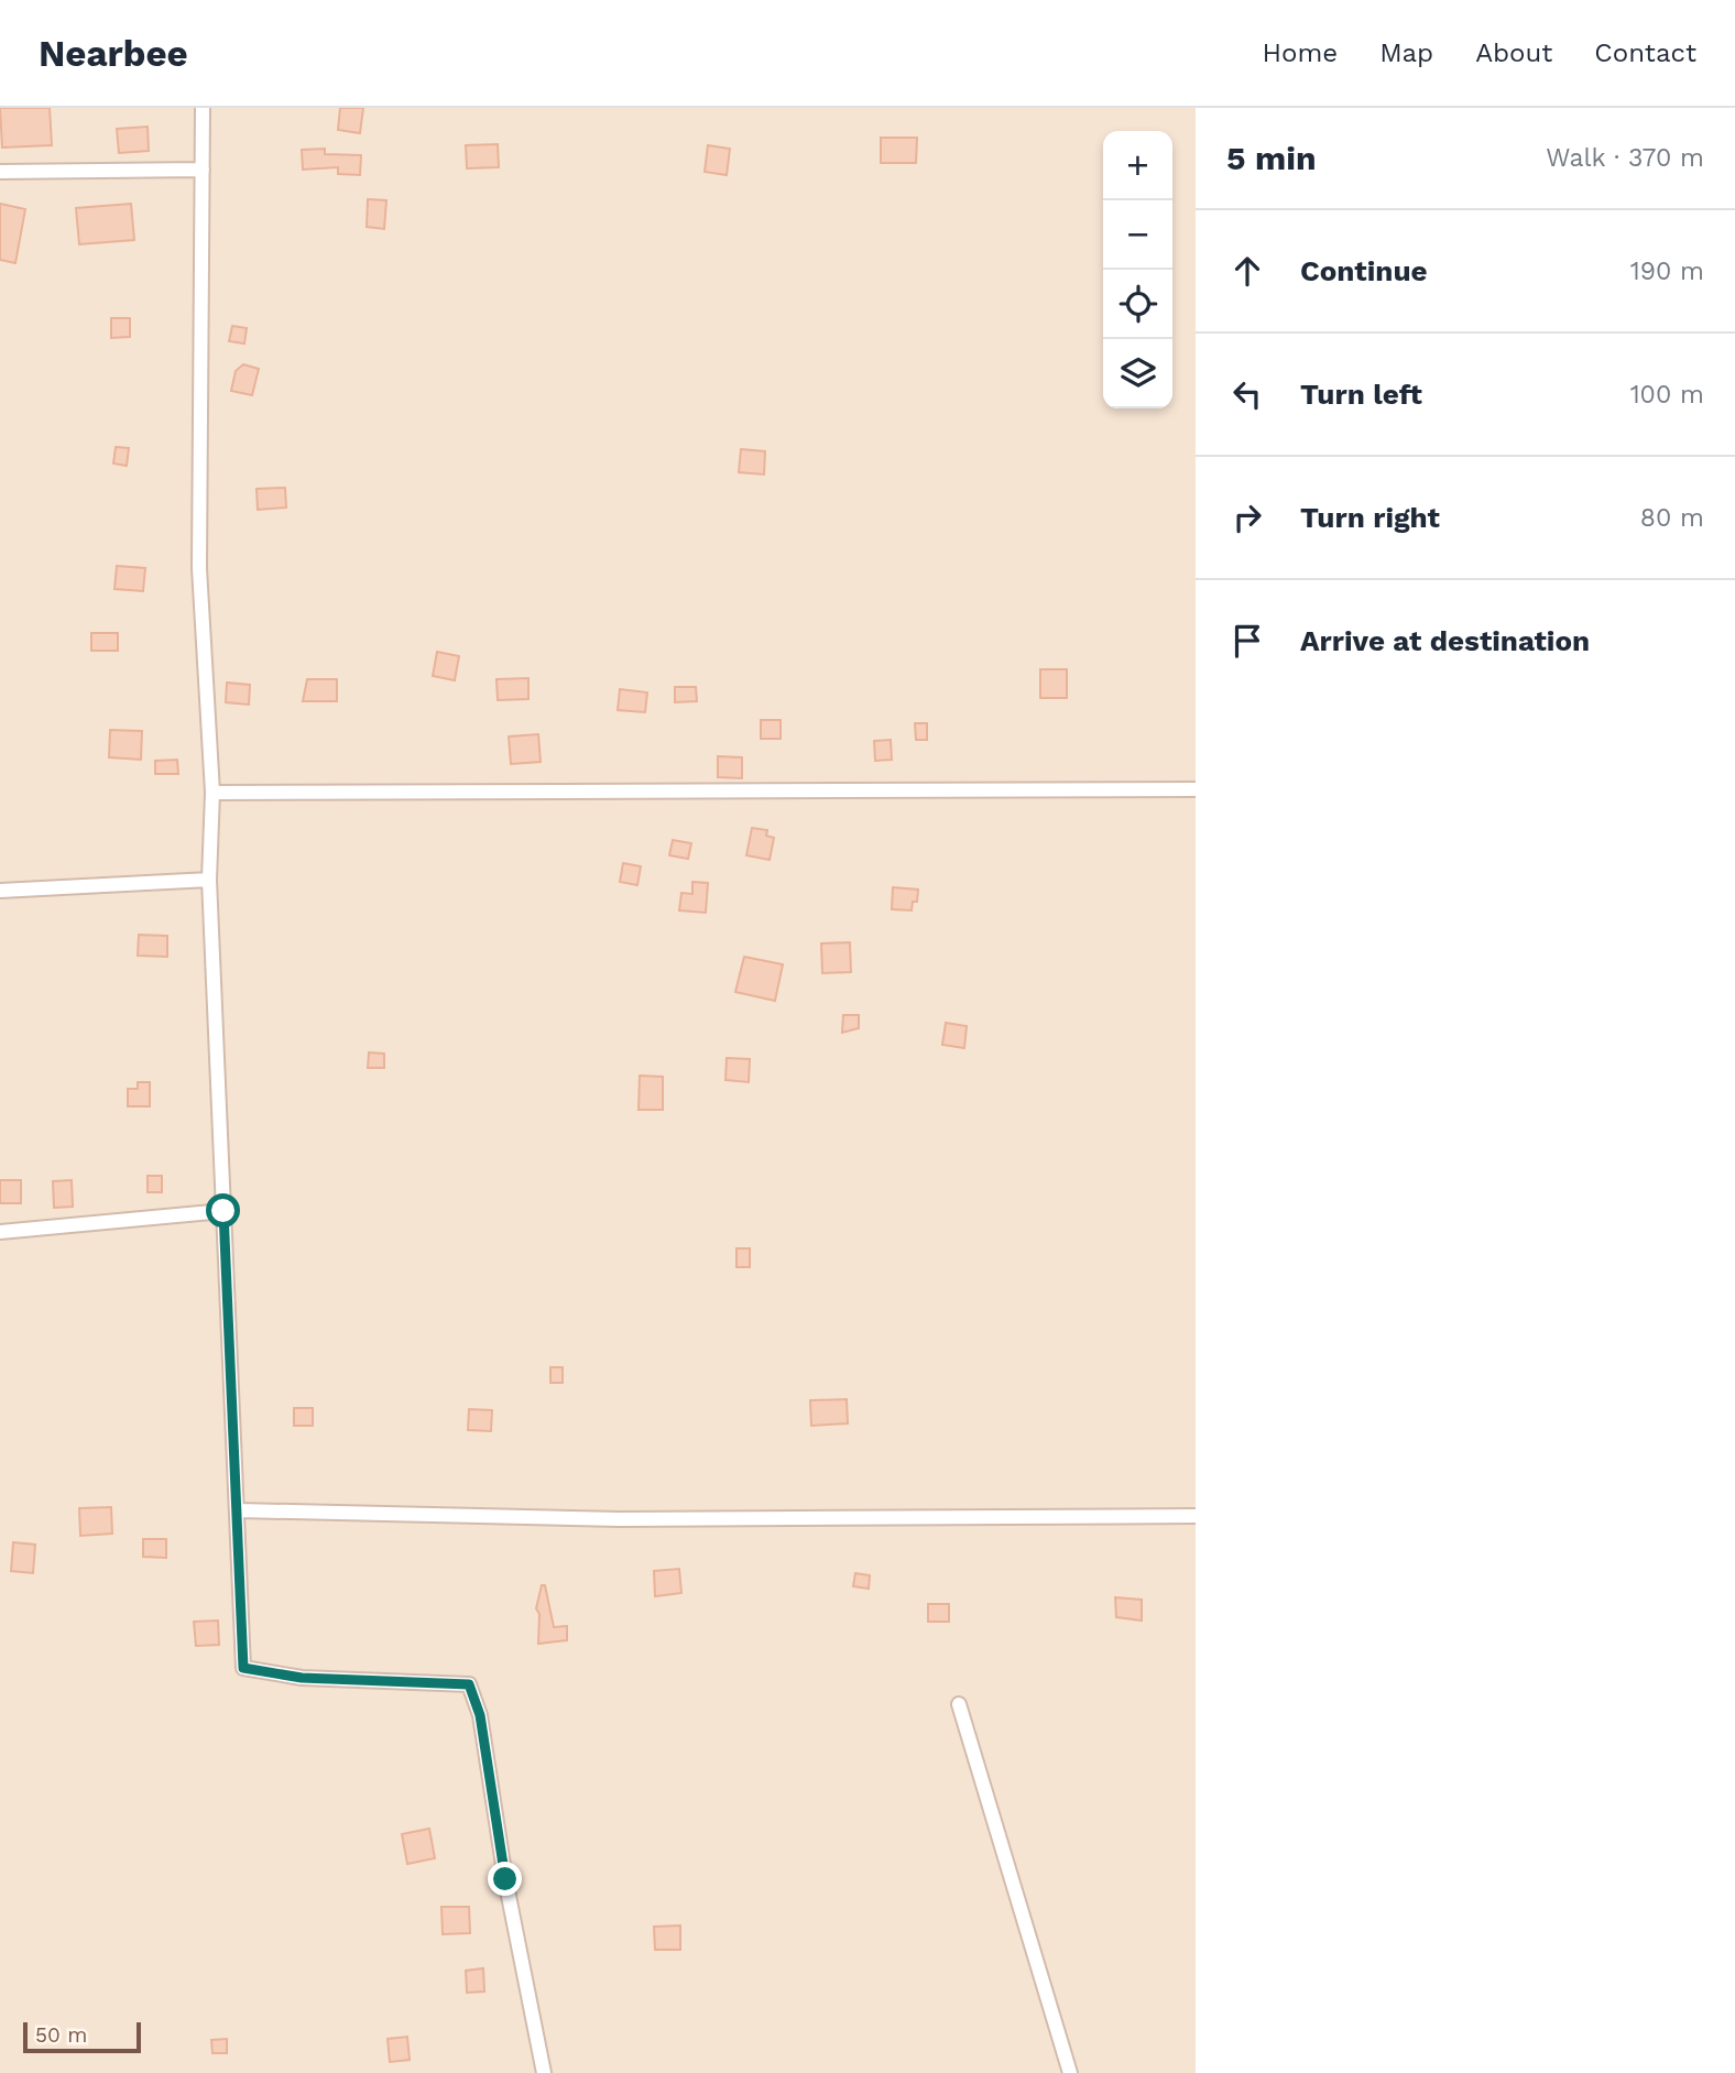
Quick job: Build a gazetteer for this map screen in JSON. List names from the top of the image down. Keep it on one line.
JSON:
{"scale_bar":"50 m","page":{"header":"Nearbee","nav":["Home","Map","About","Contact"],"heading":["5 min","Walk · 370 m"],"map_buttons":["+","−"],"list":[["Continue","190 m"],["Turn left","100 m"],["Turn right","80 m"],"Arrive at destination"],"scale":"50 m"}}
